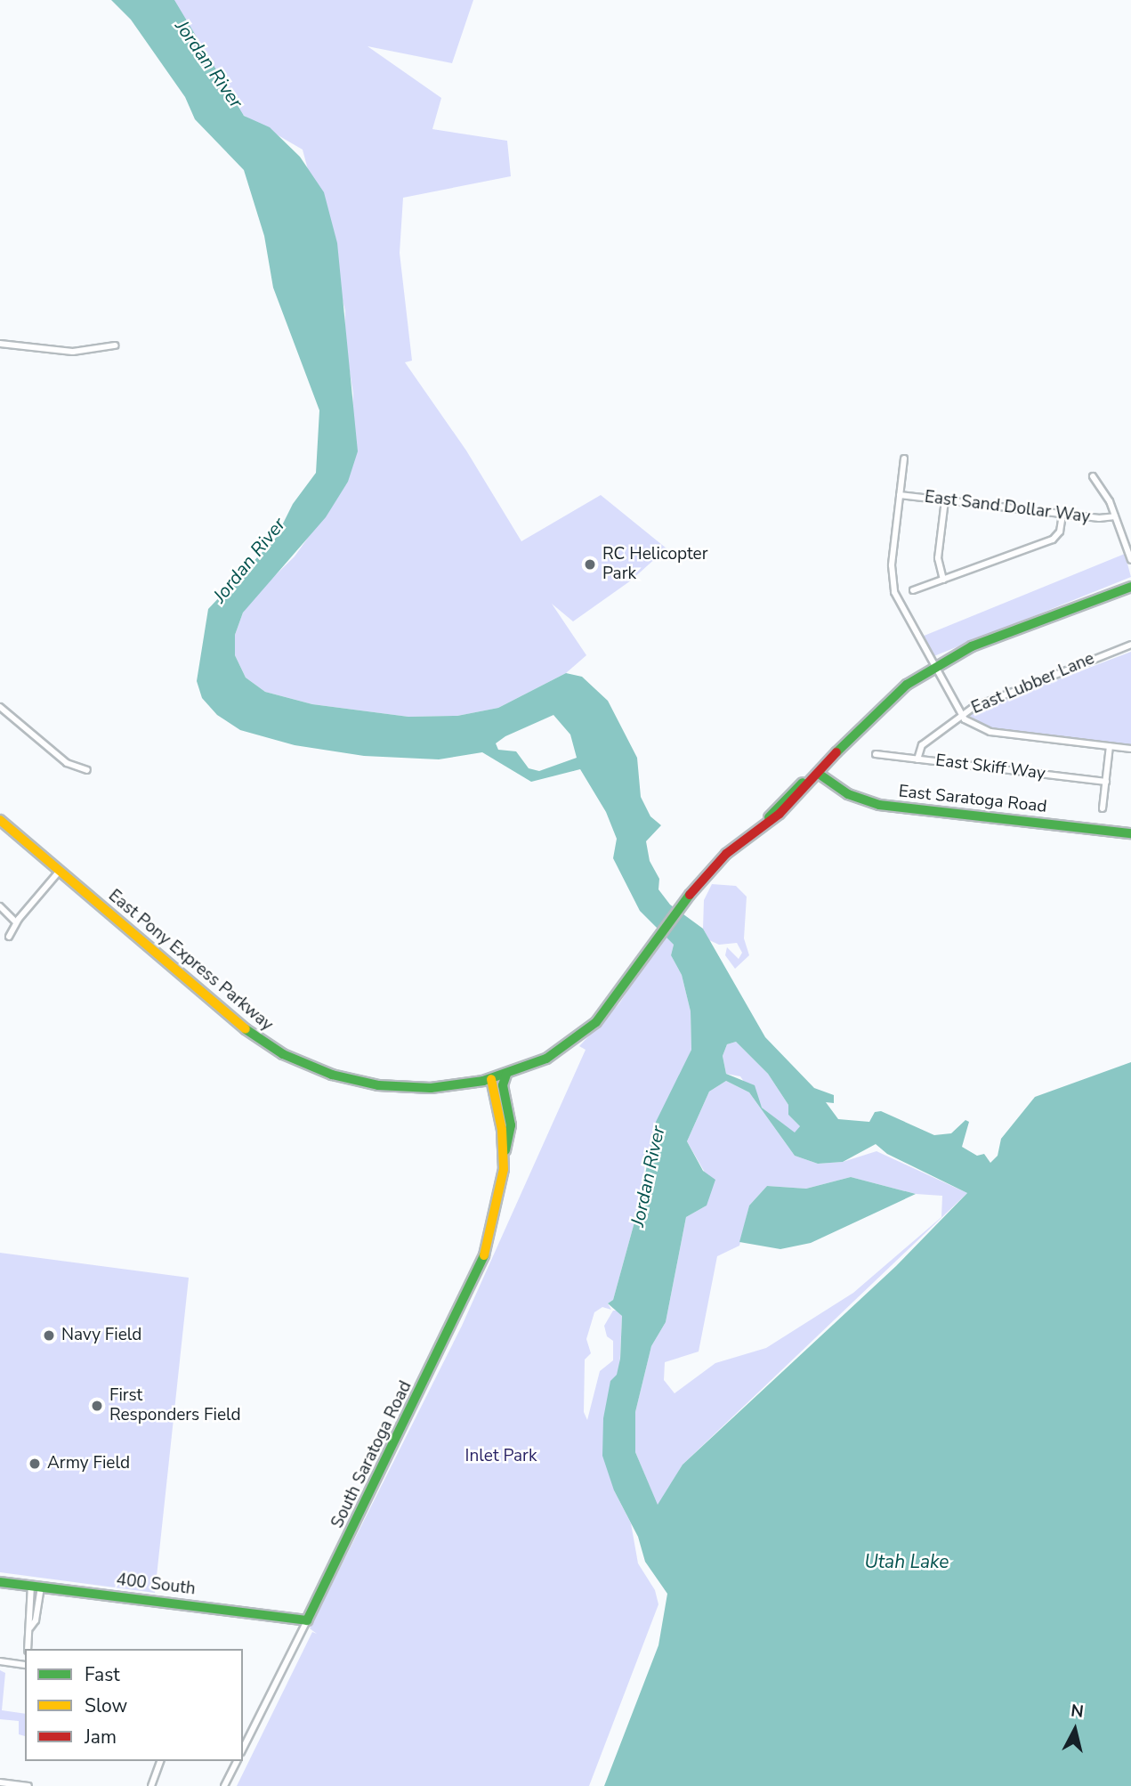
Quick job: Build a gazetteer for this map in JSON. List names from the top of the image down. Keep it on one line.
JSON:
{"streets":{"main road":["East Saratoga Road","East Pony Express Parkway","South Saratoga Road","400 South"],"street":["East Sand Dollar Way","East Lubber Lane","East Skiff Way"]},"crossings":[["East Lubber Lane","East Skiff Way"],["East Saratoga Road","East Pony Express Parkway"],["South Saratoga Road","400 South"]],"water":["Jordan River","Utah Lake"],"parks":["Inlet Park"],"places":["RC Helicopter Park","Navy Field","First Responders Field","Army Field"],"legend":["Fast","Slow","Jam"],"north":"top"}
